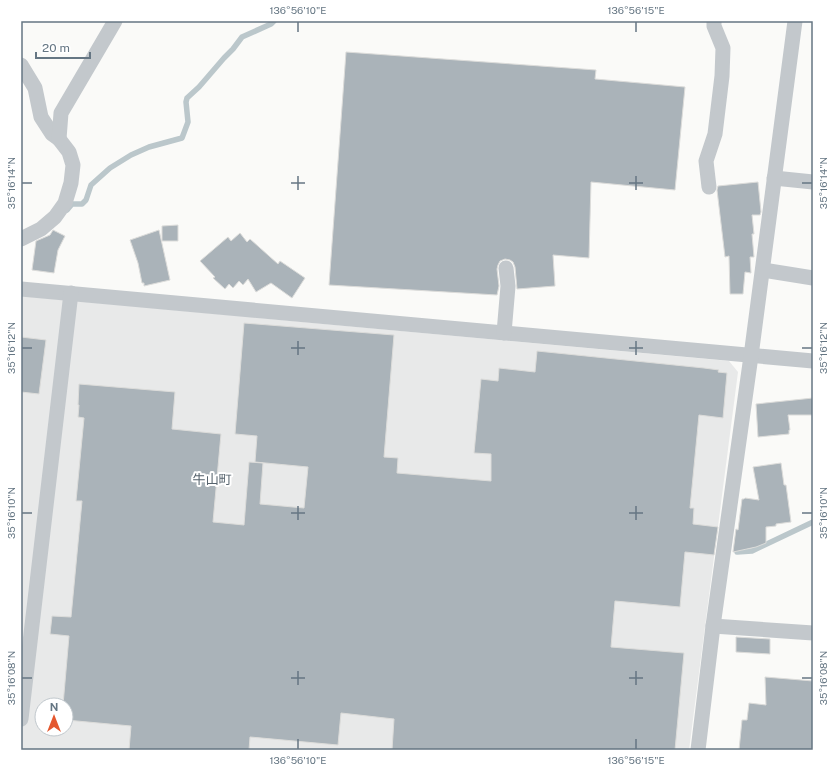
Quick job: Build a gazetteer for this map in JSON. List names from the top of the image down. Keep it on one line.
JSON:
{"districts":["牛山町"],"scale_bar":"20 m","north":"top","coordinates":["136°56'10\"E","136°56'15\"E","35°16'14\"N","35°16'12\"N","35°16'10\"N","35°16'08\"N"]}
